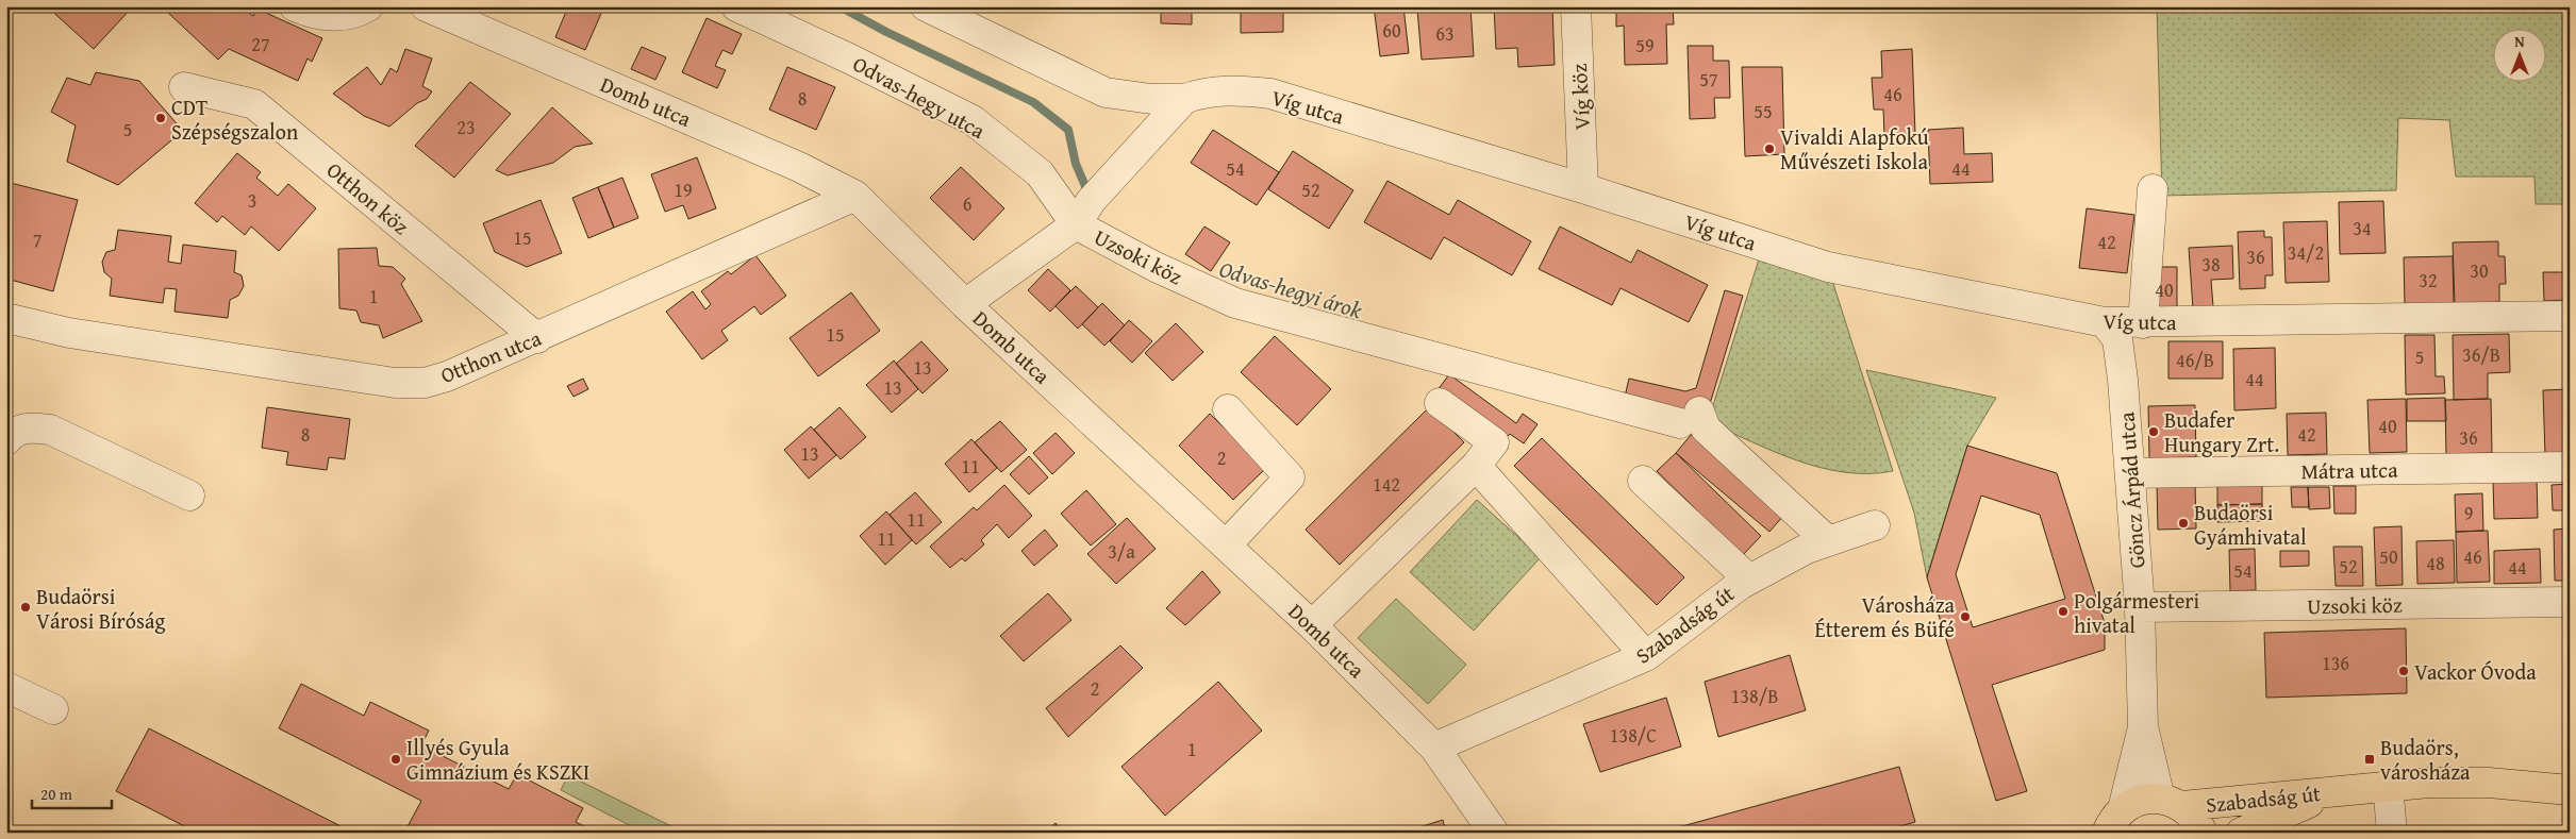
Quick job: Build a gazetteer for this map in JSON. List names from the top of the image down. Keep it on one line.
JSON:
{"streets":{"main road":["Szabadság út"],"street":["Odvas-hegy utca","Víg köz","Domb utca","Víg utca","Otthon köz","Uzsoki köz","Otthon utca","Mátra utca","Göncz Árpád utca"]},"crossings":[["Odvas-hegy utca","Uzsoki köz"],["Víg köz","Víg utca"],["Domb utca","Otthon utca"],["Domb utca","Szabadság út"],["Víg utca","Göncz Árpád utca"],["Otthon köz","Otthon utca"],["Uzsoki köz","Göncz Árpád utca"],["Uzsoki köz","Szabadság út"],["Mátra utca","Göncz Árpád utca"],["Göncz Árpád utca","Szabadság út"]],"water":["Odvas-hegyi árok"],"places":{"other":["CDT Szépségszalon","Vivaldi Alapfokú Művészeti Iskola","Budafer Hungary Zrt.","Budaörsi Gyámhivatal","Budaörsi Városi Bíróság","Polgármesteri hivatal","Városháza Étterem és Büfé","Vackor Óvoda","Illyés Gyula Gimnázium és KSZKI"],"transit":["Budaörs, városháza"]},"house_numbers":["60","63","27","59","57","46","8","55","23","5","54","44","19","52","3","6","34","15","7","42","34/2","36","38","30","32","40","1","15","36/B","5","46/B","13","44","13","40","8","42","36","13","2","11","142","9","11","11","3/a","50","46","48","52","44","54","136","2","138/B","138/C","1"],"scale_bar":"20 m","north":"top"}
